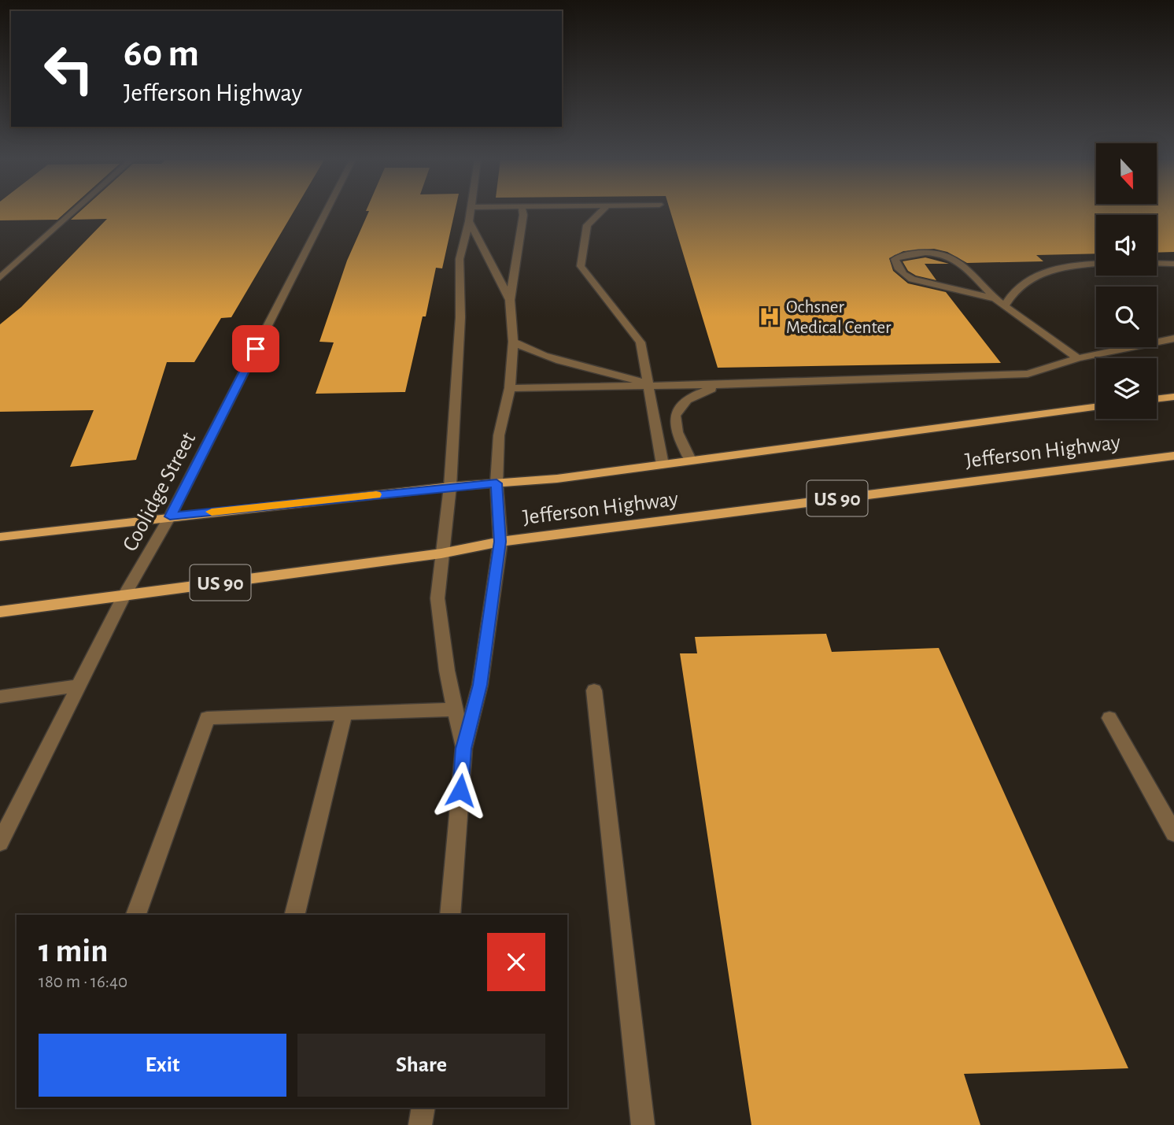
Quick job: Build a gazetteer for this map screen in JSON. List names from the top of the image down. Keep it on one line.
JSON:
{"streets":{"main road":["Jefferson Highway","US 90"],"street":["Coolidge Street"]},"crossings":[["Jefferson Highway","Coolidge Street"]],"places":{"hospital":["Ochsner Medical Center"]},"north":"bottom","page":{"turn":["60 m","Jefferson Highway"],"heading":["1 min","180 m · 16:40"],"buttons":["Exit","Share"]}}
